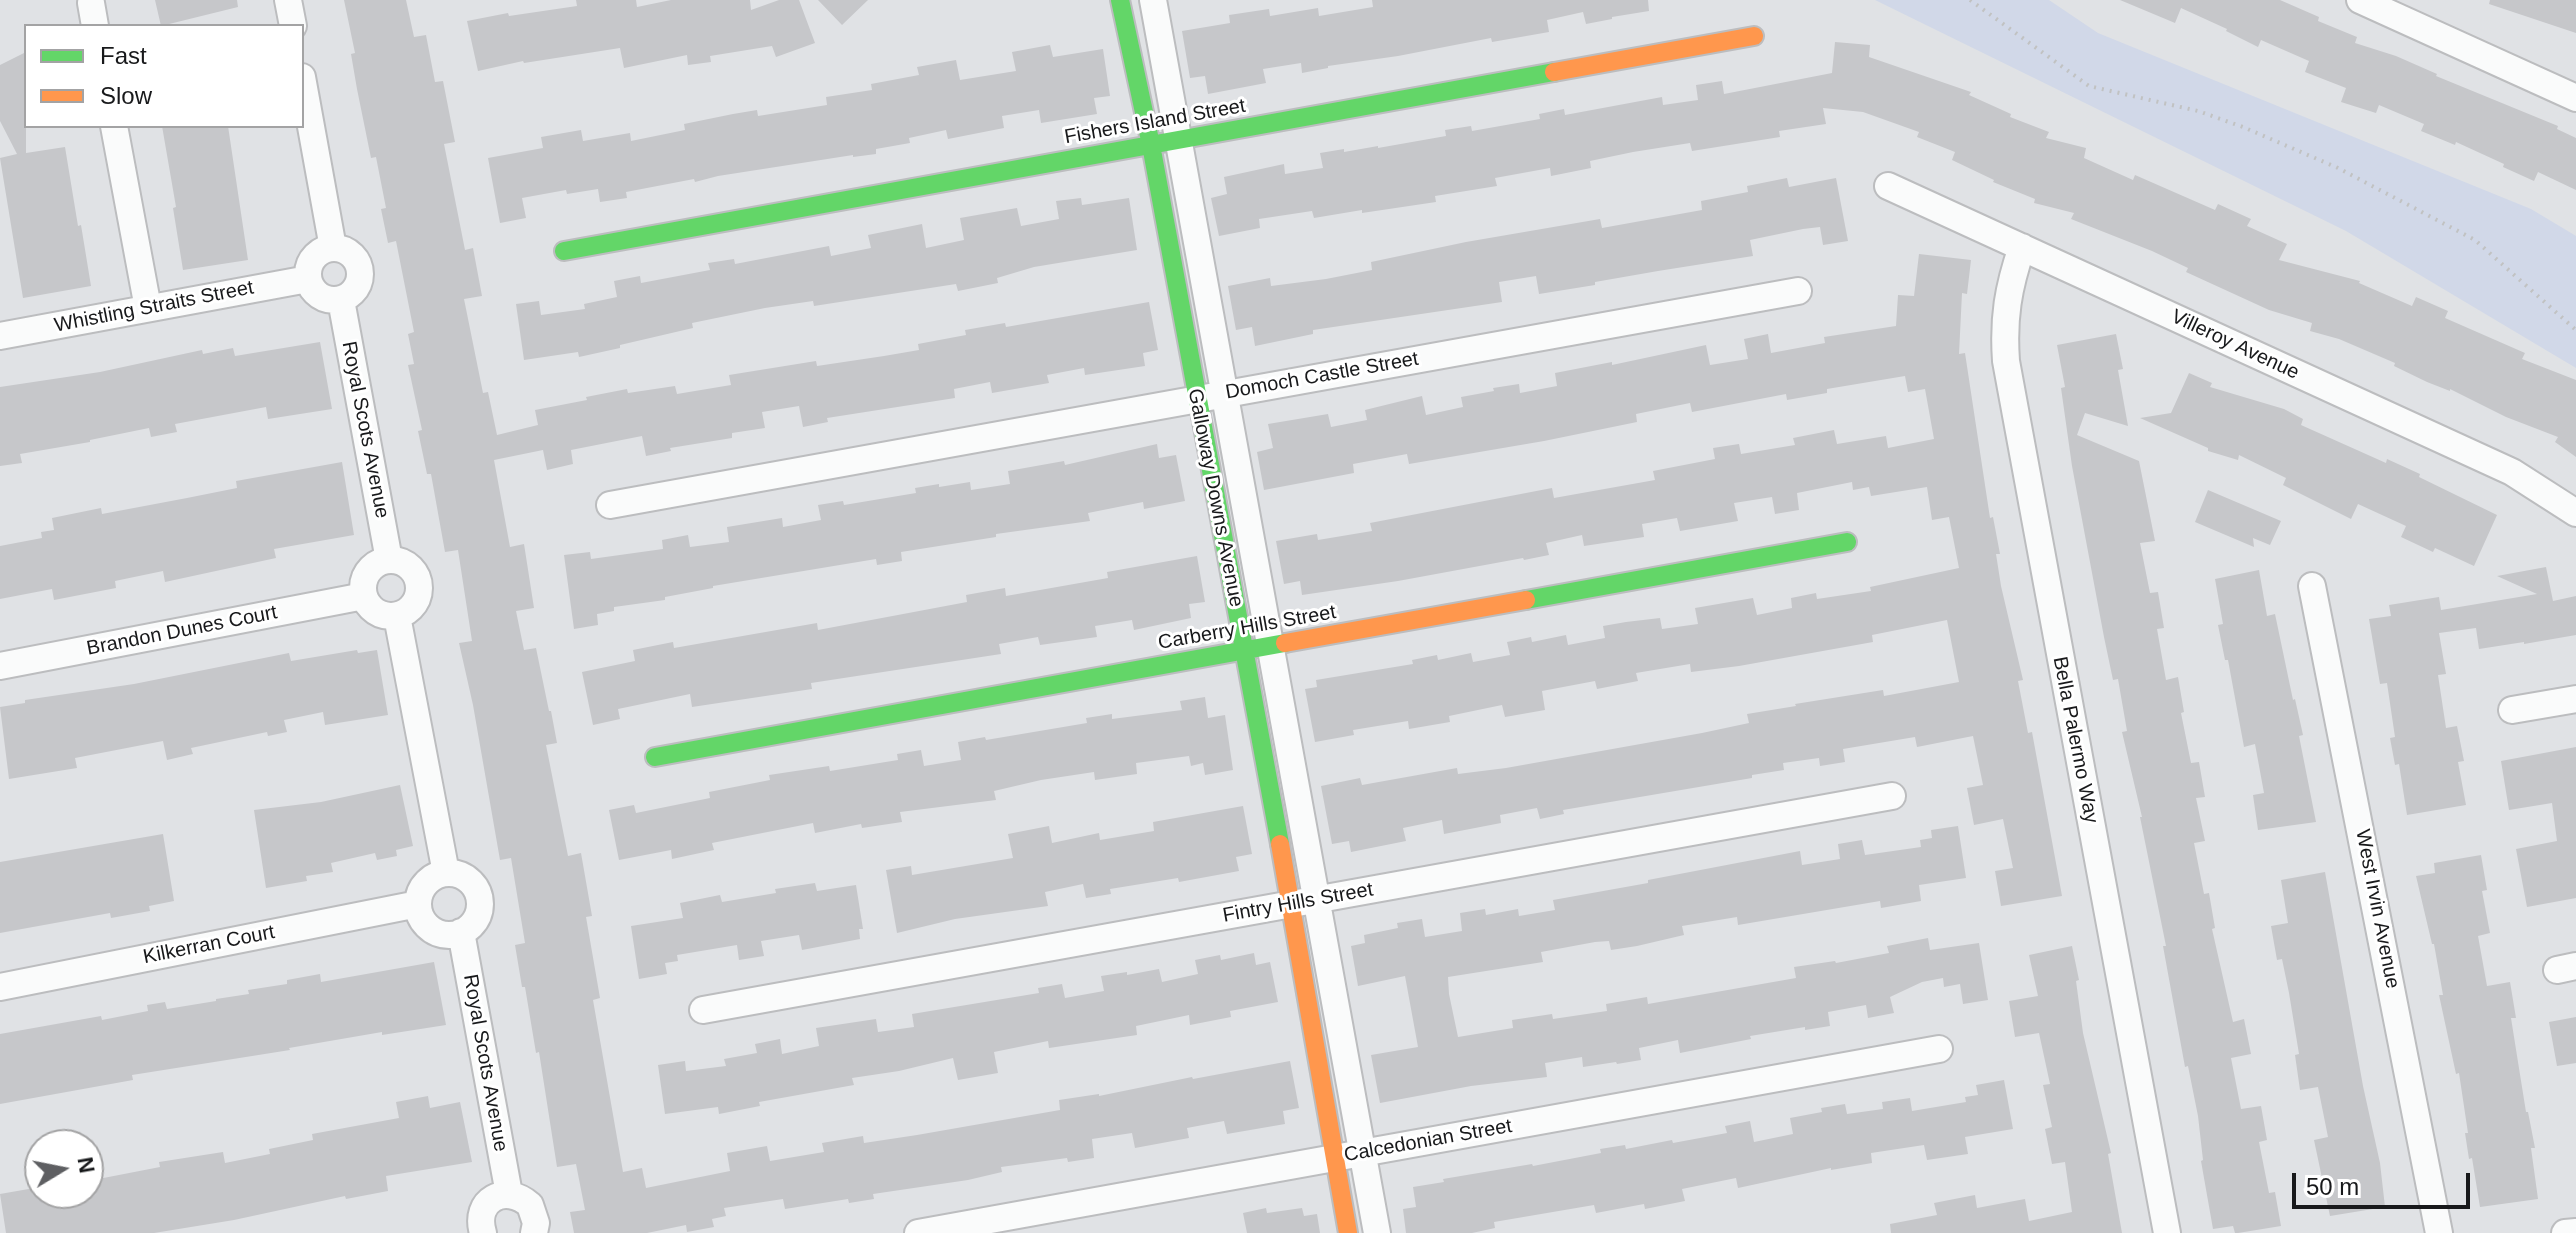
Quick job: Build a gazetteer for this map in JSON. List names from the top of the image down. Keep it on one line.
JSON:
{"streets":{"street":["Fishers Island Street","Whistling Straits Street","Villeroy Avenue","Domoch Castle Street","Royal Scots Avenue","Galloway Downs Avenue","Carberry Hills Street","Brandon Dunes Court","Bella Palermo Way","Fintry Hills Street","West Irvin Avenue","Kilkerran Court","Calcedonian Street"]},"crossings":[["Fishers Island Street","Galloway Downs Avenue"],["Whistling Straits Street","Royal Scots Avenue"],["Villeroy Avenue","Bella Palermo Way"],["Domoch Castle Street","Galloway Downs Avenue"],["Royal Scots Avenue","Brandon Dunes Court"],["Royal Scots Avenue","Kilkerran Court"],["Galloway Downs Avenue","Carberry Hills Street"],["Galloway Downs Avenue","Fintry Hills Street"],["Galloway Downs Avenue","Calcedonian Street"]],"legend":["Fast","Slow"],"scale_bar":"50 m","north":"right"}
